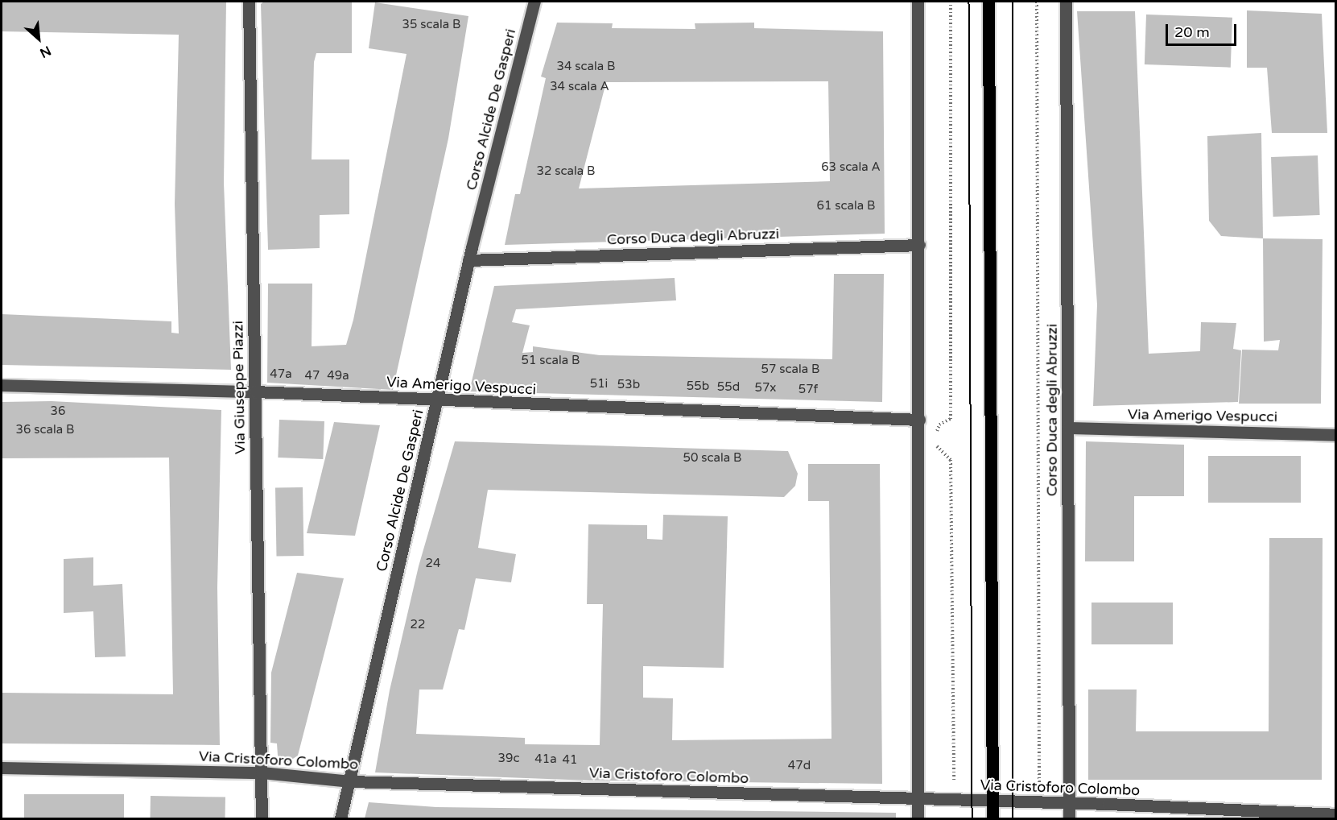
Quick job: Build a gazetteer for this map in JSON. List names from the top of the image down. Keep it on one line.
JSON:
{"streets":{"street":["Corso Alcide De Gasperi","Corso Duca degli Abruzzi","Via Amerigo Vespucci","Via Giuseppe Piazzi","Via Cristoforo Colombo"]},"crossings":[["Corso Alcide De Gasperi","Corso Duca degli Abruzzi"],["Corso Alcide De Gasperi","Via Amerigo Vespucci"],["Corso Alcide De Gasperi","Via Cristoforo Colombo"],["Corso Duca degli Abruzzi","Via Amerigo Vespucci"],["Corso Duca degli Abruzzi","Via Cristoforo Colombo"],["Via Amerigo Vespucci","Via Giuseppe Piazzi"],["Via Giuseppe Piazzi","Via Cristoforo Colombo"]],"house_numbers":["35 scala B","34 scala B","34 scala A","63 scala A","32 scala B","61 scala B","51 scala B","57 scala B","47a","47","49a","51i","53b","55b","55d","57x","57f","36","36 scala B","50 scala B","24","22","39c","41a","41","47d"],"scale_bar":"20 m","north":"bottom right"}
